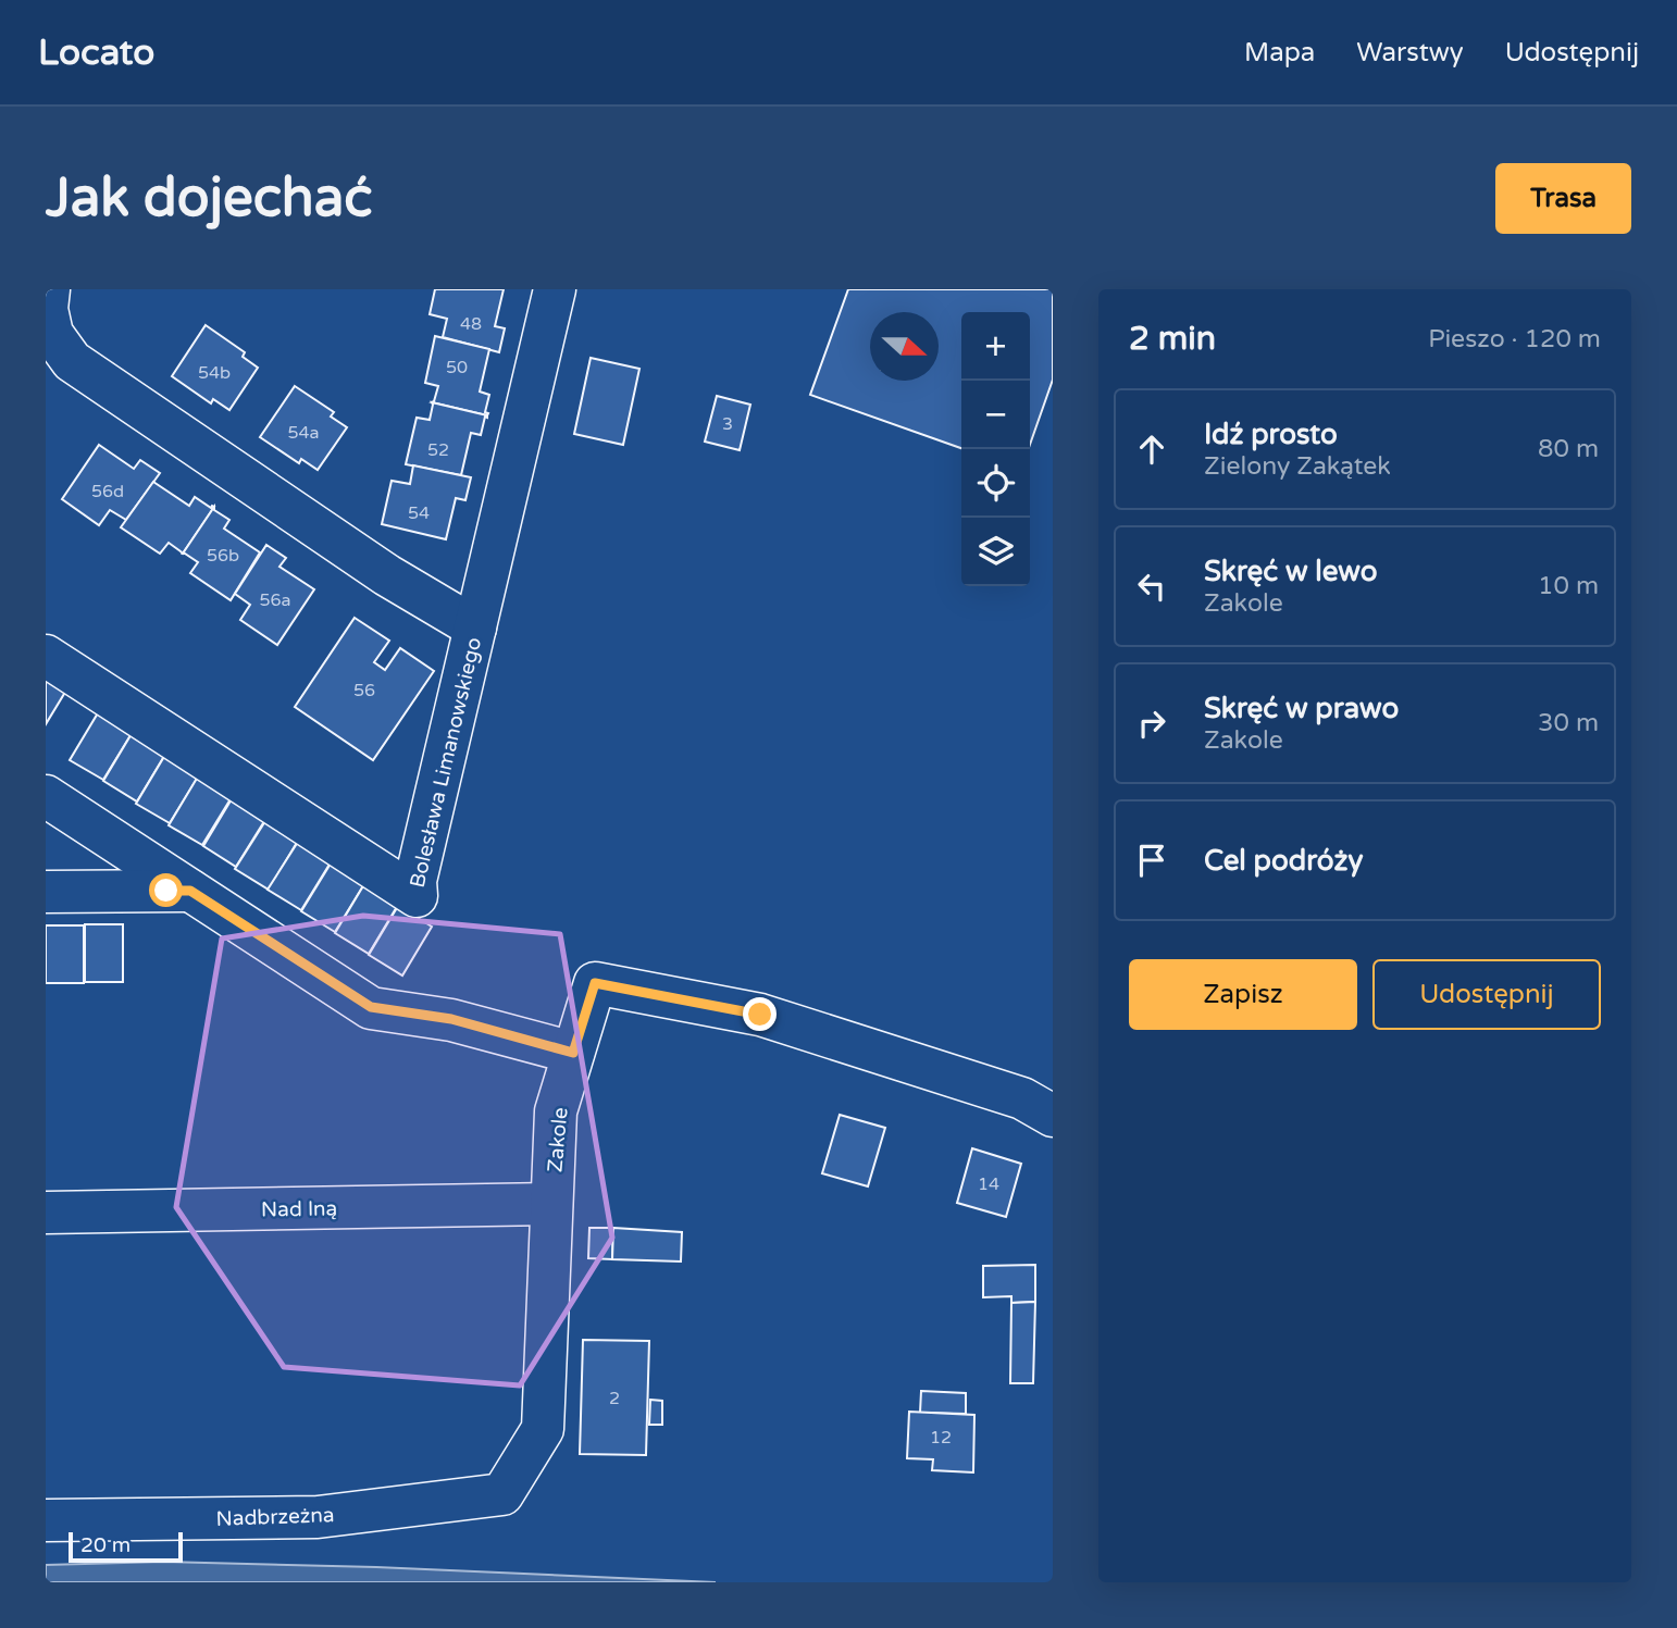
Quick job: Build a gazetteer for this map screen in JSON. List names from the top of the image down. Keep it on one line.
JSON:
{"streets":{"street":["Bolesława Limanowskiego","Zakole","Nad Iną","Nadbrzeżna"]},"crossings":[["Zakole","Nad Iną"],["Zakole","Nadbrzeżna"]],"house_numbers":["48","50","54b","3","54a","52","56d","54","56b","56a","56","14","2","12"],"scale_bar":"20 m","north":"right","page":{"header":"Locato","nav":["Mapa","Warstwy","Udostępnij"],"buttons":["Trasa",["Zapisz","Udostępnij"]],"title":"Jak dojechać","heading":["2 min","Pieszo · 120 m"],"map_buttons":["+","−"],"list":[["Idź prosto","Zielony Zakątek","80 m"],["Skręć w lewo","Zakole","10 m"],["Skręć w prawo","Zakole","30 m"],"Cel podróży"],"scale":"20 m"}}
